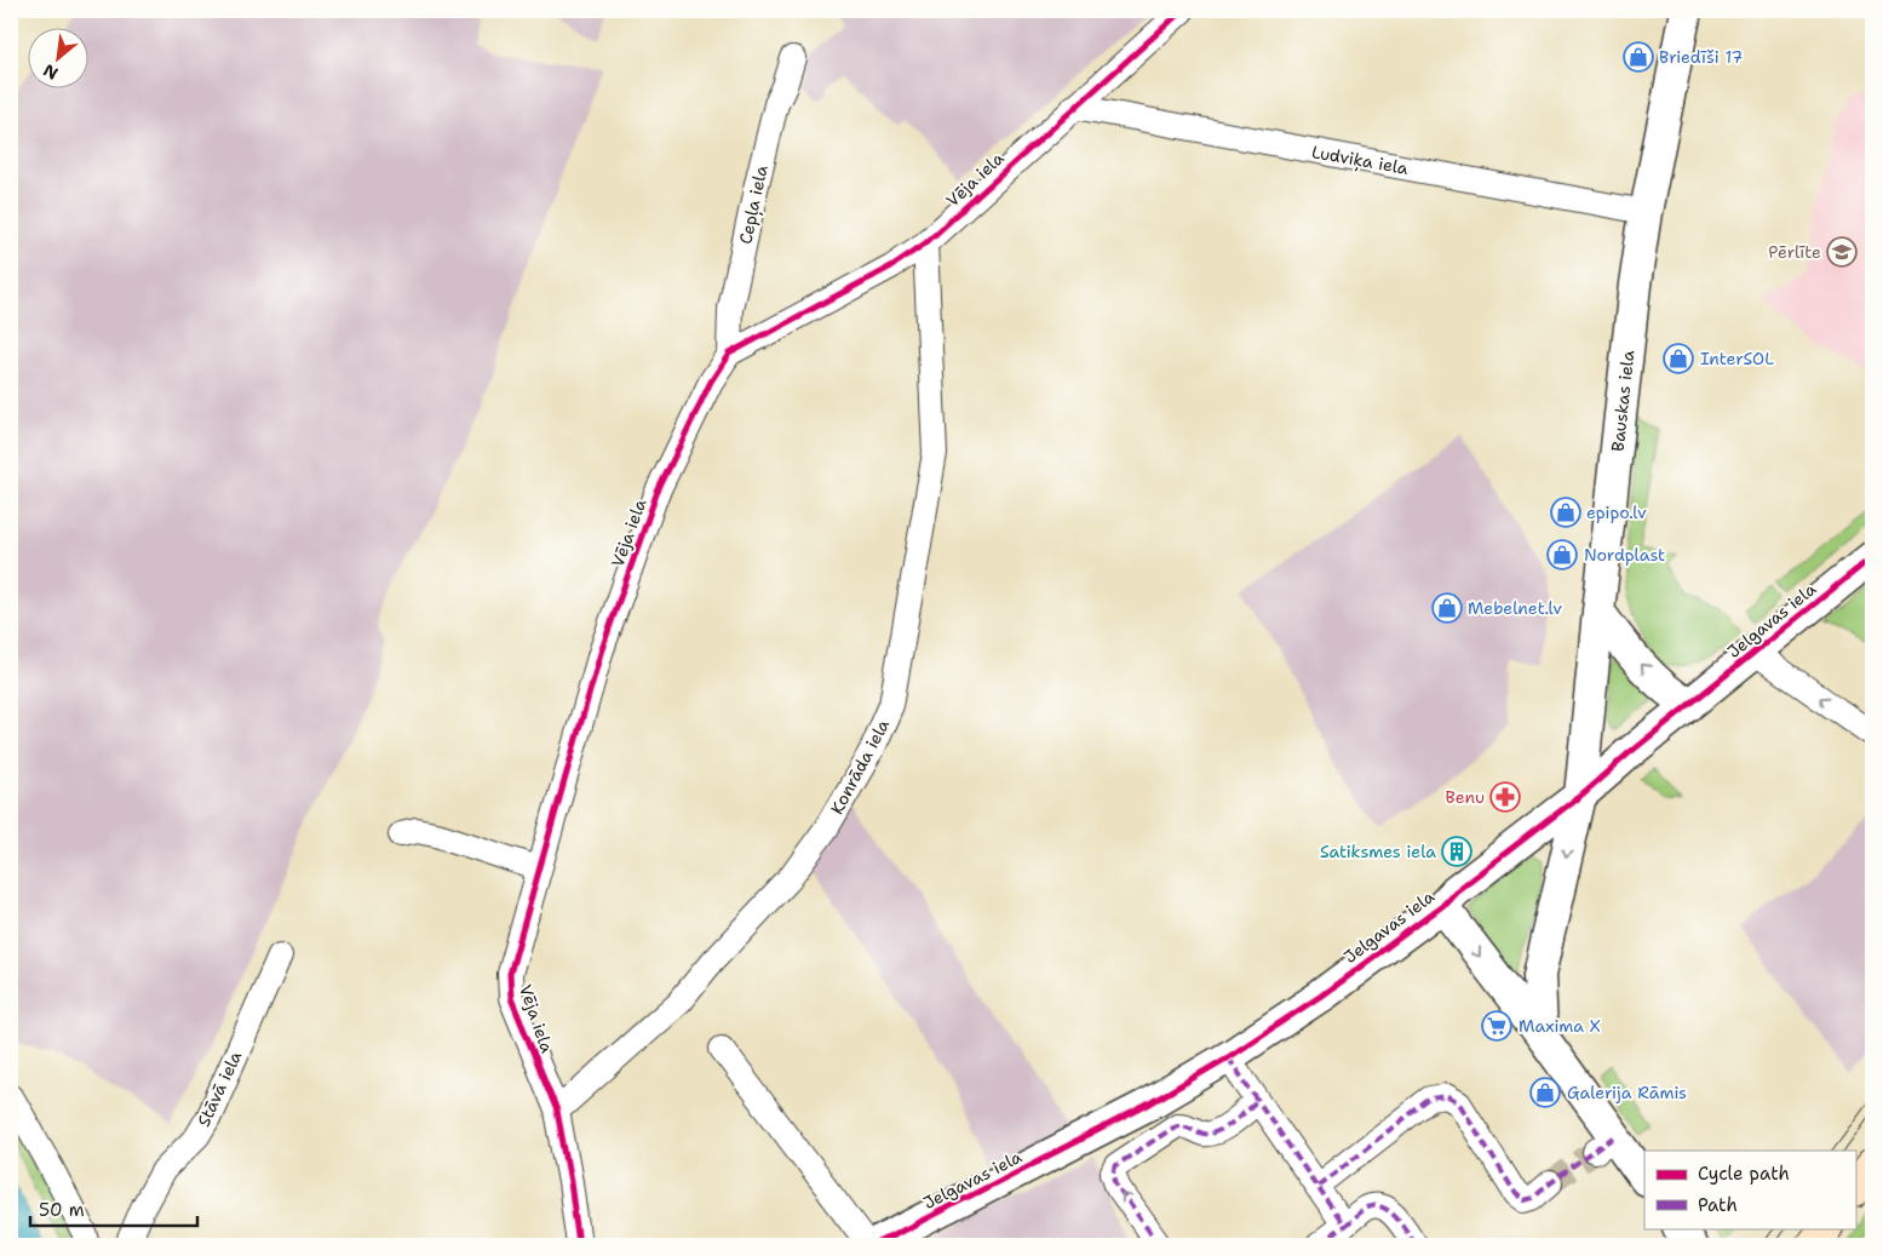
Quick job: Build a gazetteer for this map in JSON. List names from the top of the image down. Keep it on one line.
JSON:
{"streets":{"street":["Ludviķa iela","Vēja iela","Cepļa iela","Bauskas iela","Jelgavas iela","Konrāda iela","Stāvā iela"]},"crossings":[["Ludviķa iela","Vēja iela"],["Ludviķa iela","Bauskas iela"],["Vēja iela","Cepļa iela"],["Vēja iela","Konrāda iela"],["Bauskas iela","Jelgavas iela"]],"places":{"shop":["Briedīši 17","InterSOL","epipo.lv","Nordplast","Mebelnet.lv","Galerija Rāmis"],"school or university":["Pērlīte"],"pharmacy":["Benu"],"building":["Satiksmes iela"],"supermarket":["Maxima X"]},"legend":["Cycle path","Path"],"scale_bar":"50 m","north":"bottom left"}
